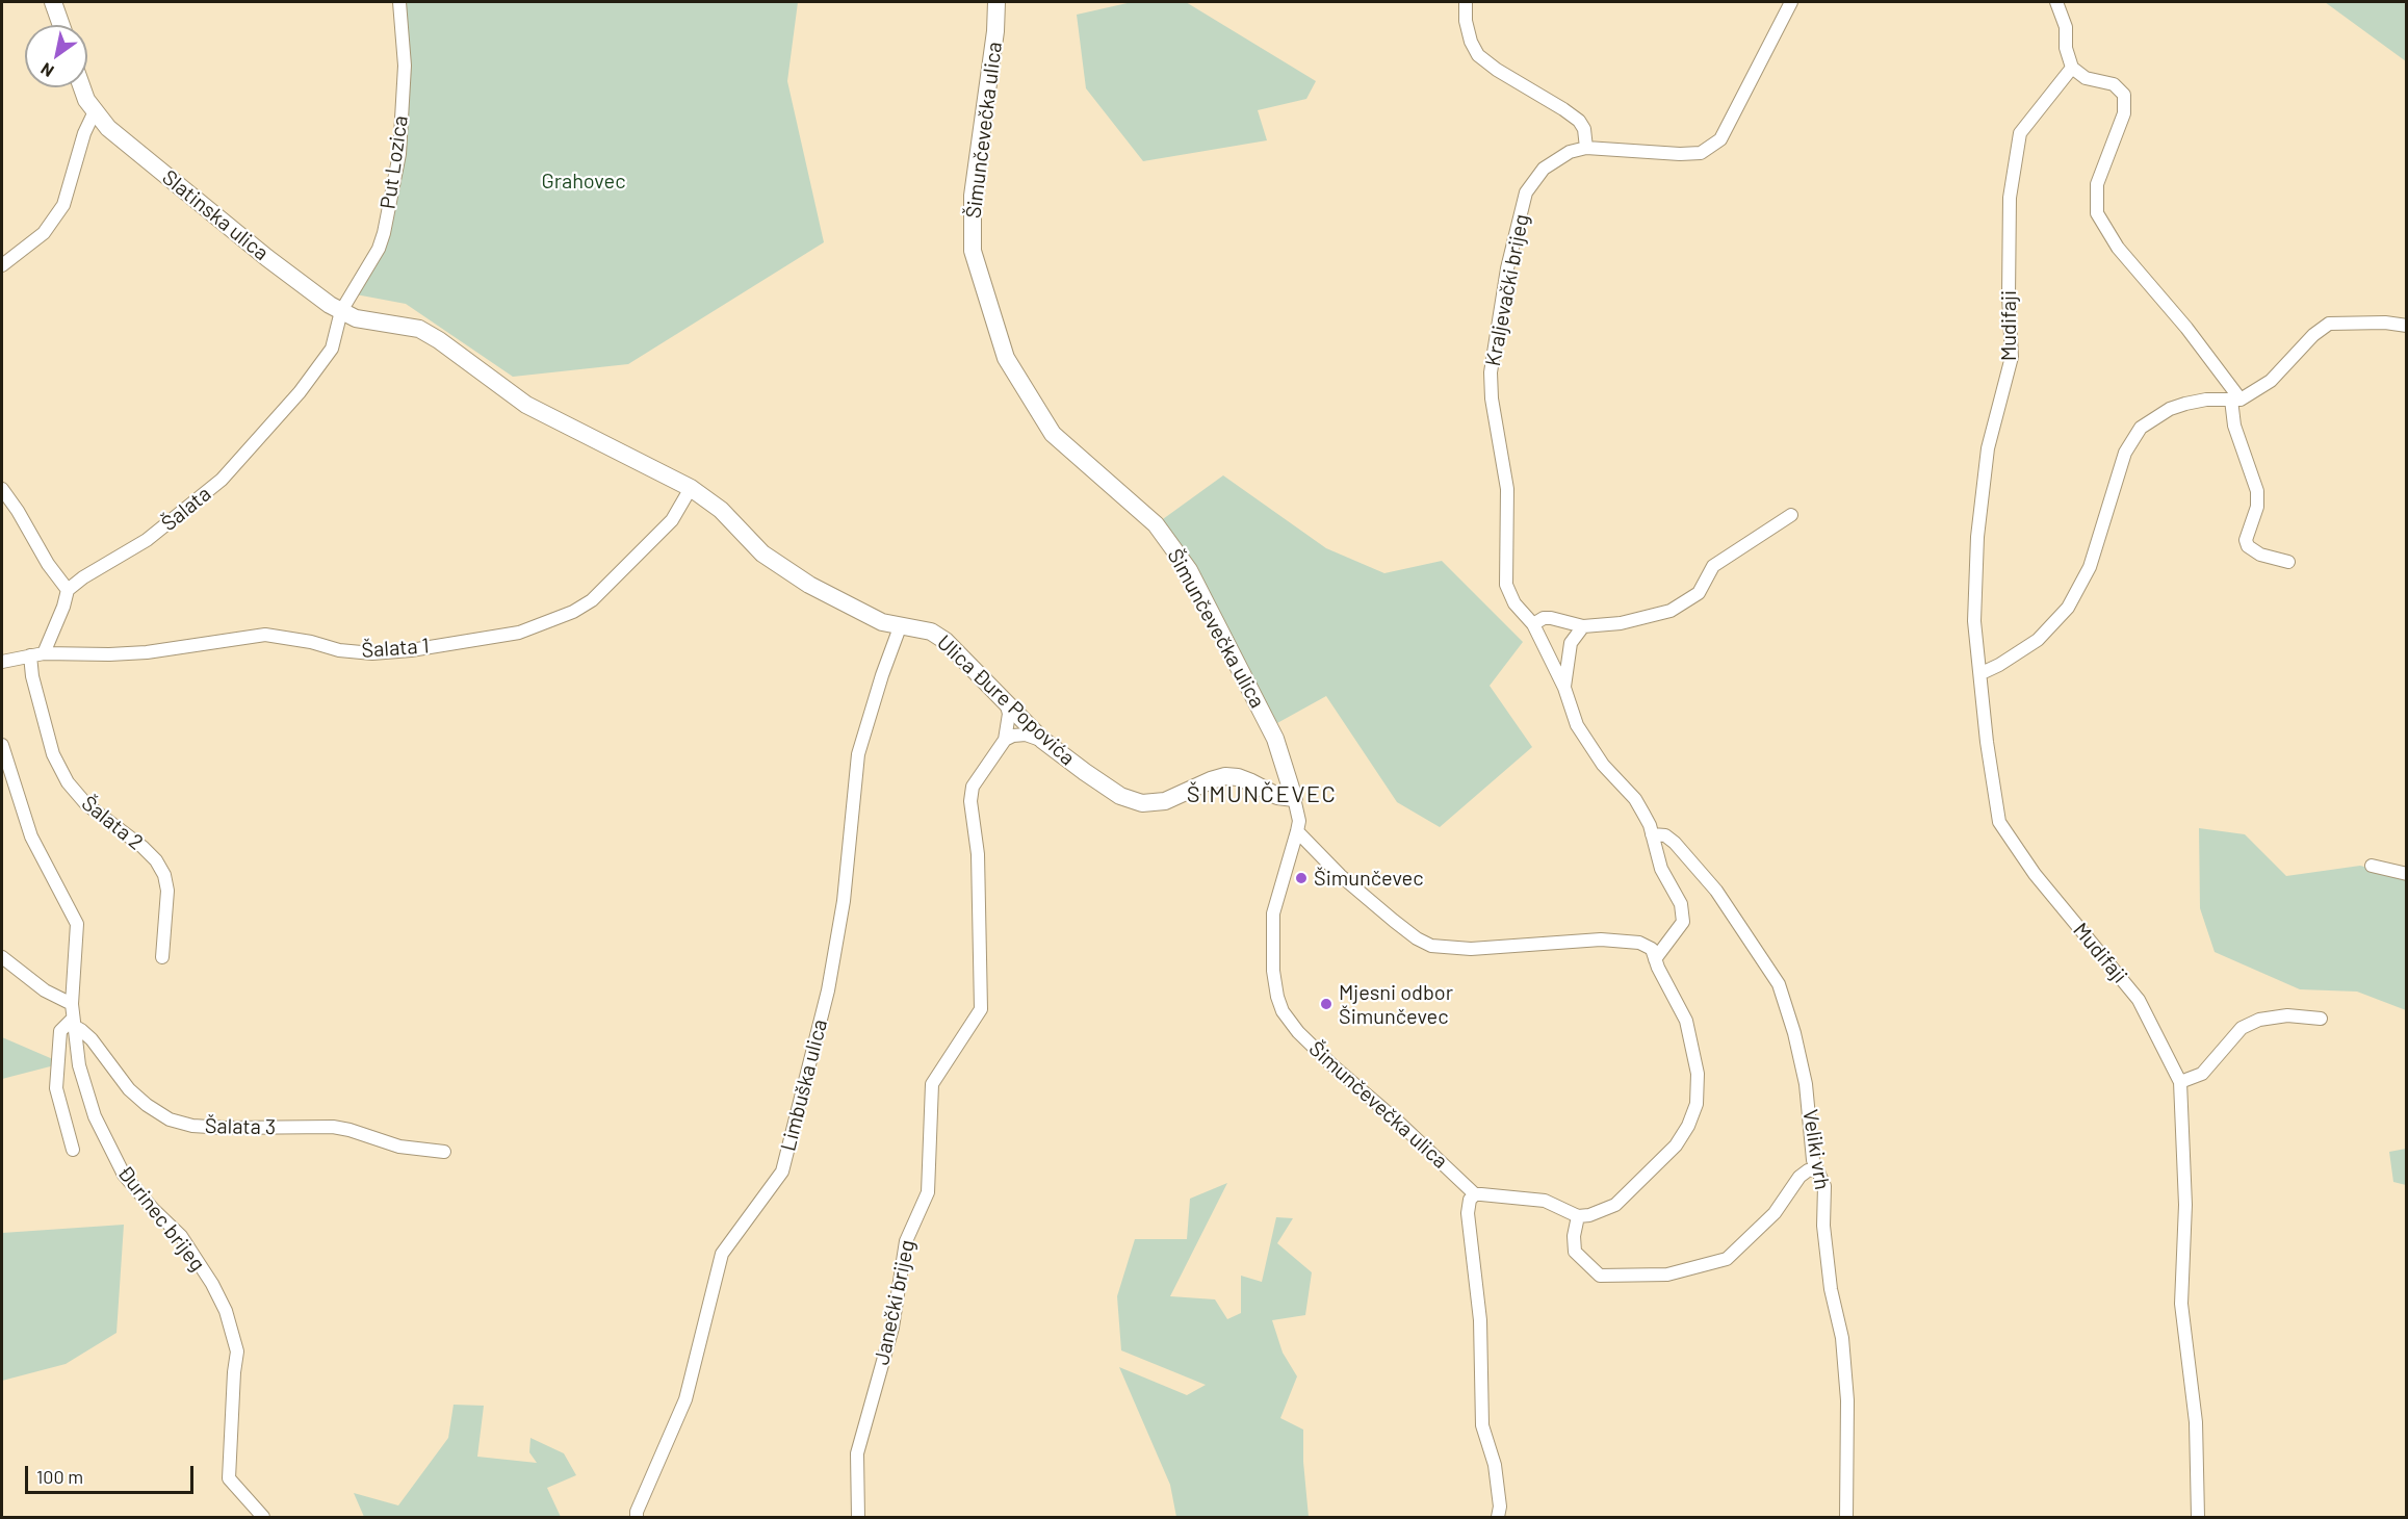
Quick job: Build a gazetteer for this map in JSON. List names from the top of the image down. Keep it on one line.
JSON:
{"streets":{"street":["Šimunčevečka ulica","Put Lozica","Slatinska ulica","Kraljevački brijeg","Mudifaji","Šalata","Šalata 1","Ulica Đure Popovića","Šalata 2","Limbuška ulica","Šalata 3","Veliki vrh","Đurinec brijeg","Janečki brijeg"]},"crossings":[["Šimunčevečka ulica","Ulica Đure Popovića"],["Put Lozica","Slatinska ulica"],["Put Lozica","Šalata"],["Put Lozica","Ulica Đure Popovića"],["Slatinska ulica","Šalata"],["Slatinska ulica","Ulica Đure Popovića"],["Kraljevački brijeg","Veliki vrh"],["Šalata","Ulica Đure Popovića"],["Šalata 1","Ulica Đure Popovića"],["Ulica Đure Popovića","Limbuška ulica"],["Ulica Đure Popovića","Janečki brijeg"],["Šalata 3","Đurinec brijeg"]],"districts":["ŠIMUNČEVEC"],"parks":["Grahovec"],"places":["Šimunčevec","Mjesni odbor Šimunčevec"],"scale_bar":"100 m","north":"bottom left"}
